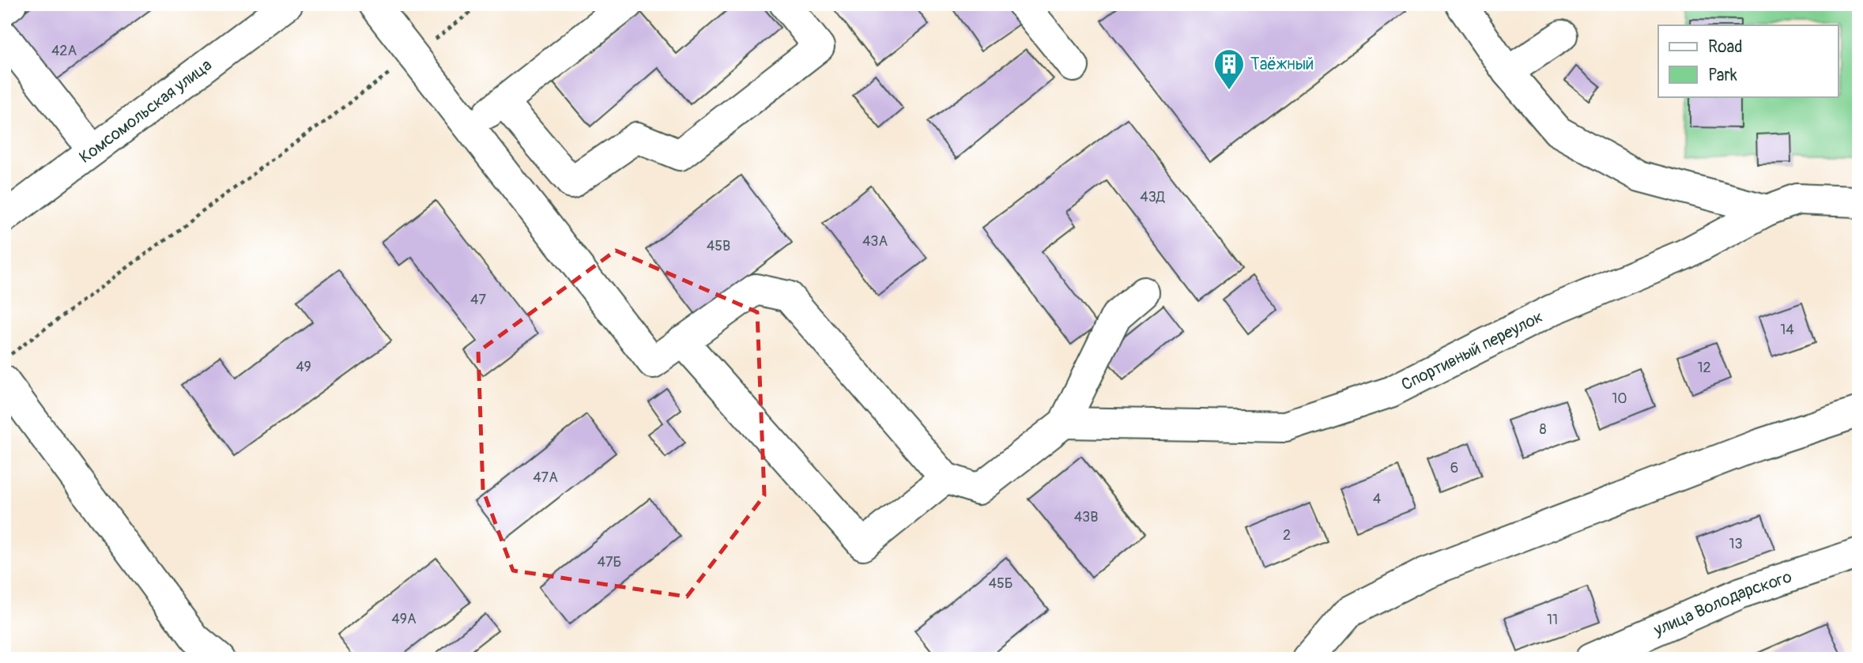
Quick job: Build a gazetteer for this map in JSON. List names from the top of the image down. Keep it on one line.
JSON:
{"streets":{"street":["Комсомольская улица","Спортивный переулок","улица Володарского"]},"places":{"building":["Таёжный"]},"house_numbers":["42А","43Д","43А","45В","47","14","49","12","10","8","6","47А","4","43В","2","13","47Б","45Б","49А","11"],"legend":["Road","Park"]}
